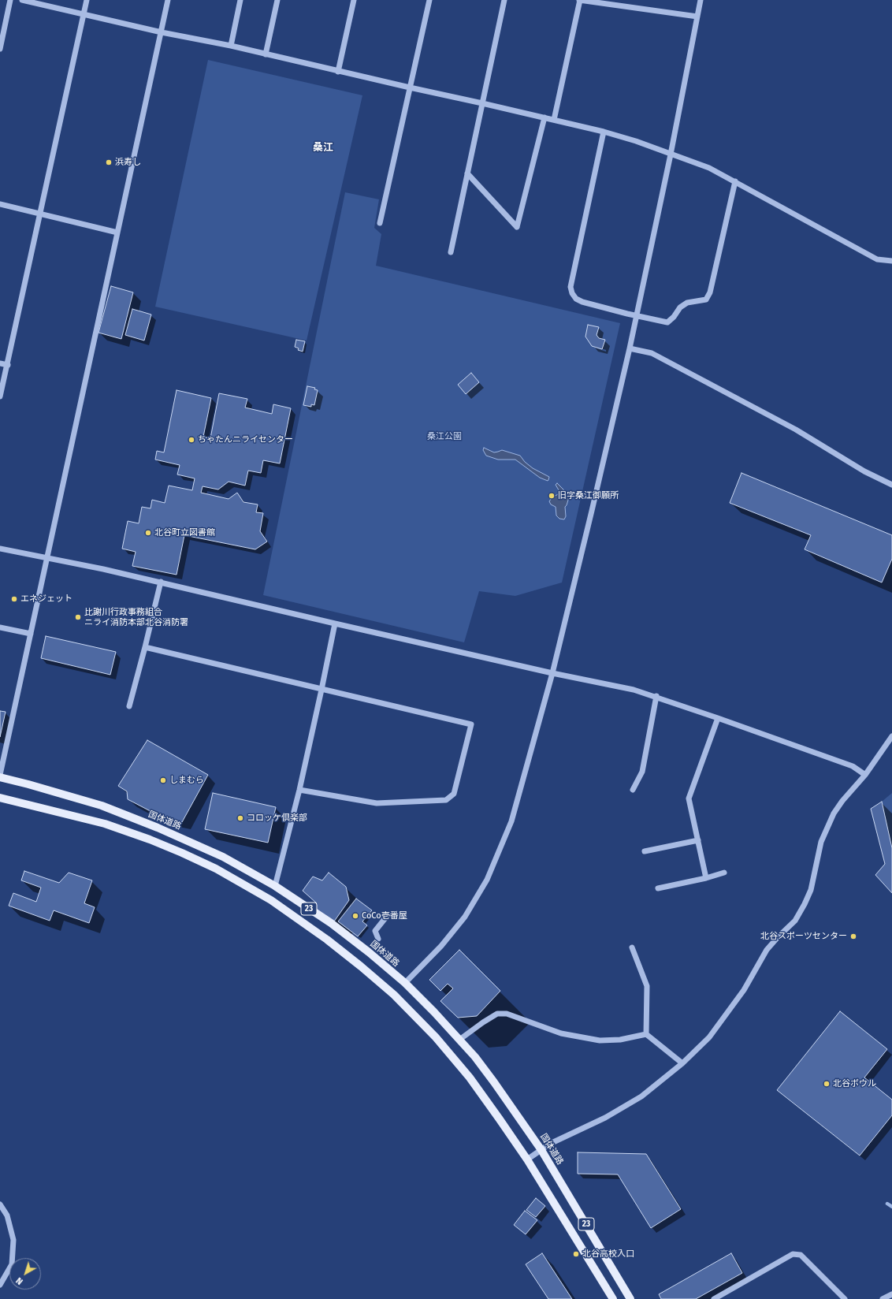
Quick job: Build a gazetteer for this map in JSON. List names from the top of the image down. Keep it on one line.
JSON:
{"streets":{"main road":["国体道路","23"]},"districts":["桑江"],"parks":["桑江公園"],"places":["浜寿し","ちゃたんニライセンター","旧字桑江御願所","北谷町立図書館","エネジェット","比謝川行政事務組合 ニライ消防本部北谷消防署","しまむら","コロッケ倶楽部","CoCo壱番屋","北谷スポーツセンター","北谷ボウル","北谷高校入口"],"north":"bottom left"}
